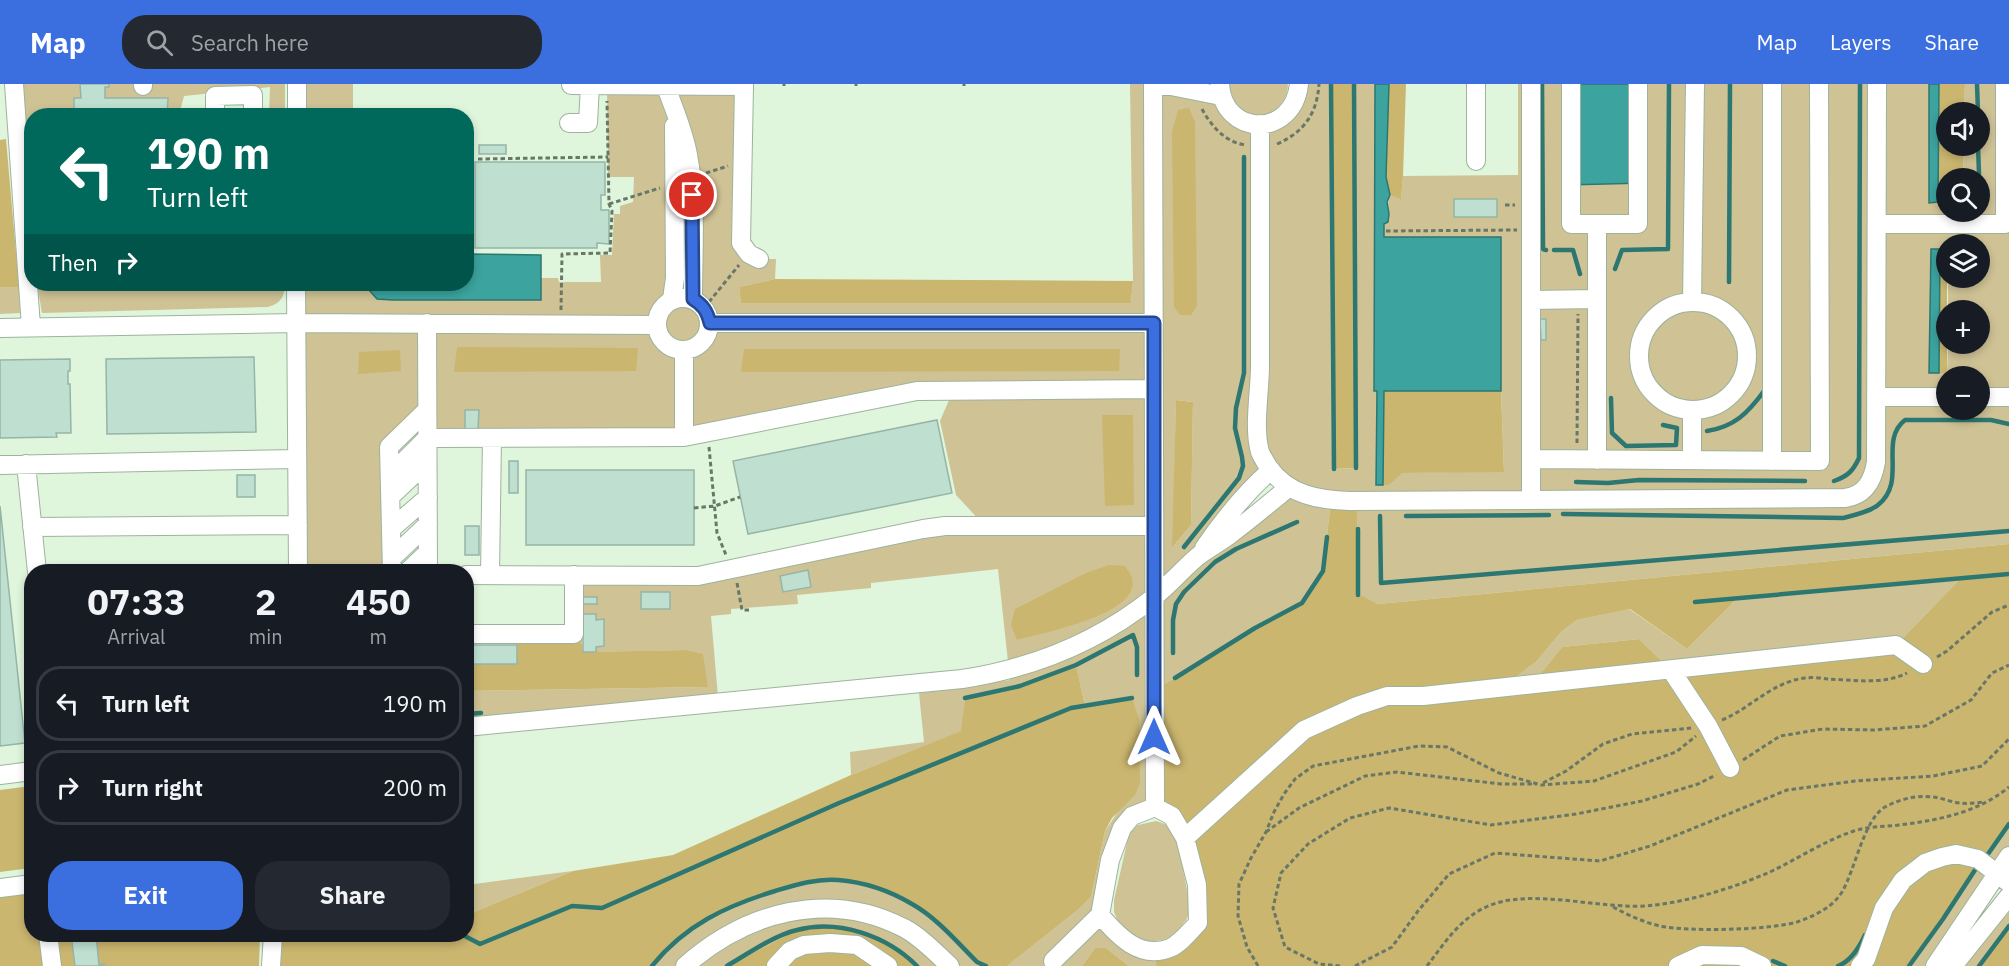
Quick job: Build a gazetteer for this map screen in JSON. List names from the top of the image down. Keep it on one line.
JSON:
{"page":{"header":"Map","search":"Search here","nav":["Map","Layers","Share"],"map_buttons":["+","−"],"turn":["190 m","Turn left"],"then":"Then","eta":["07:33","Arrival","2","min","450","m"],"list":[{"name":"Turn left","value":"190 m"},{"name":"Turn right","value":"200 m"}],"buttons":["Exit","Share"]}}
